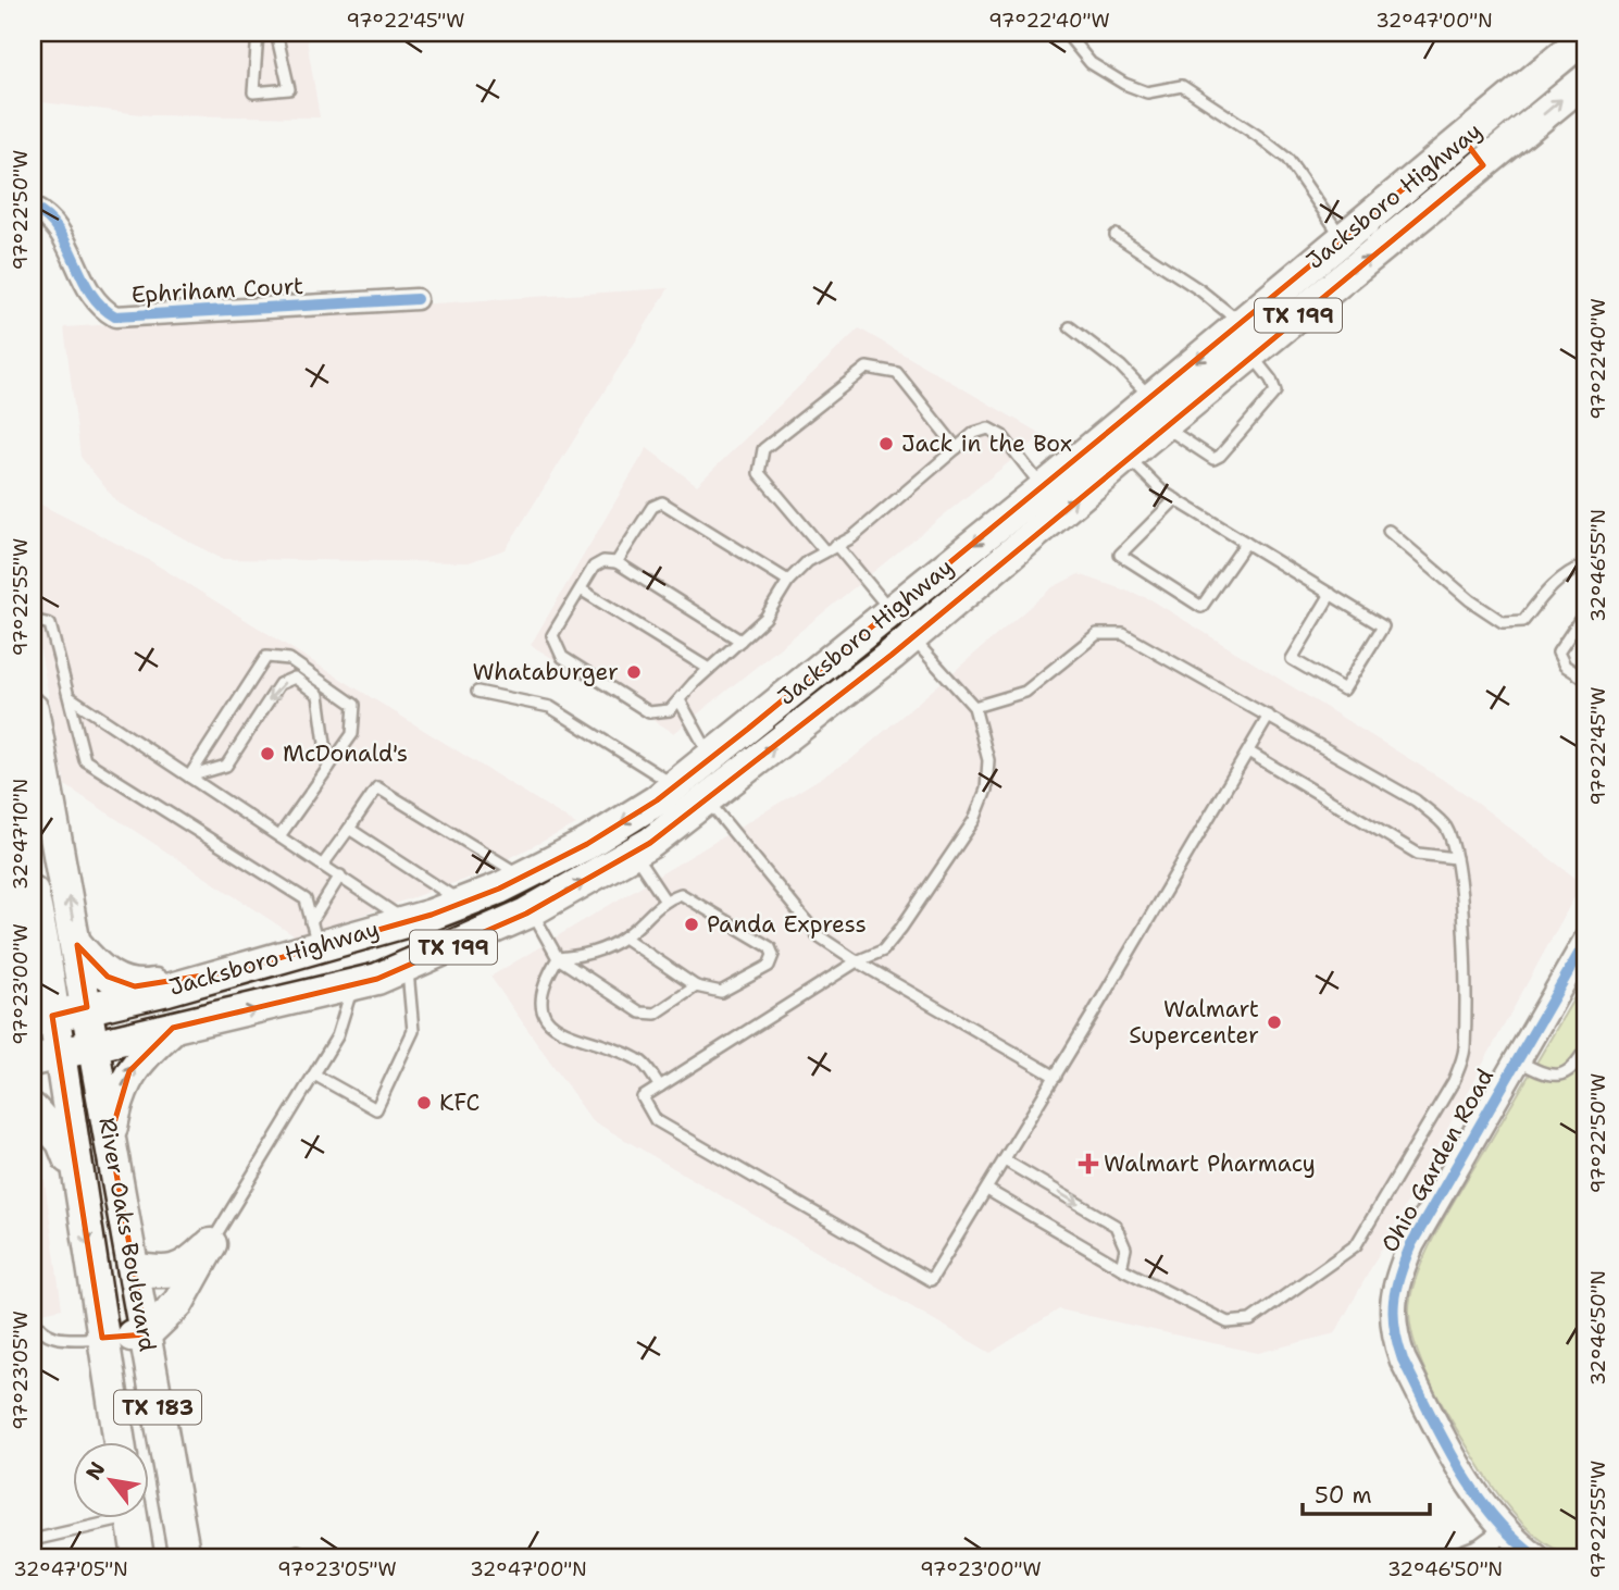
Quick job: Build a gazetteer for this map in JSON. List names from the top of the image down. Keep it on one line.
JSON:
{"streets":{"main road":["Jacksboro Highway","TX 199","River Oaks Boulevard","TX 183"],"street":["Ephriham Court","Ohio Garden Road"]},"crossings":[["Jacksboro Highway","River Oaks Boulevard"],["Jacksboro Highway","TX 183"],["River Oaks Boulevard","TX 183"]],"places":{"other":["Jack in the Box","Whataburger","McDonald's","Panda Express","Walmart Supercenter","KFC"],"health":["Walmart Pharmacy"]},"scale_bar":"50 m","north":"top left","coordinates":["97°22'45\"W","97°22'40\"W","32°47'00\"N","97°22'50\"W","32°46'55\"N","97°22'55\"W","32°47'10\"N","97°23'00\"W","32°46'50\"N","97°23'05\"W","32°47'05\"N"]}
